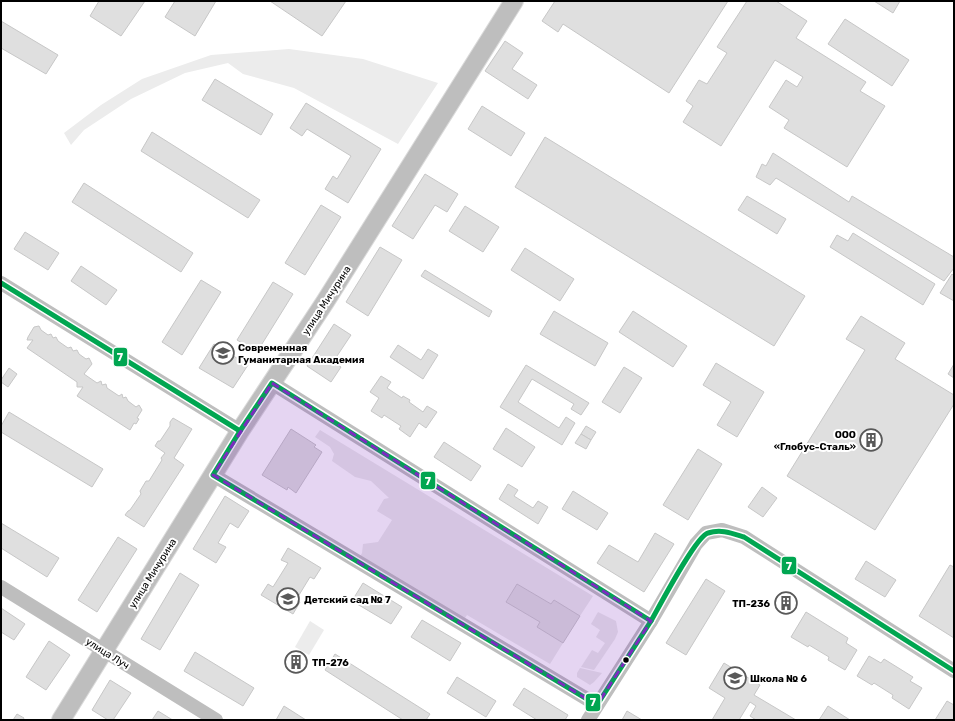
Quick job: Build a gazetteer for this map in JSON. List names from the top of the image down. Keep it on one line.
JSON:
{"streets":{"main road":["улица Мичурина"],"street":["улица Луч"]},"crossings":[["улица Мичурина","улица Луч"]],"places":{"school or university":["Современная Гуманитарная Академия","Детский сад № 7","Школа № 6"],"building":["ООО «Глобус-Сталь»","ТП-236","ТП-276"]},"lines":["transit line 7"]}
